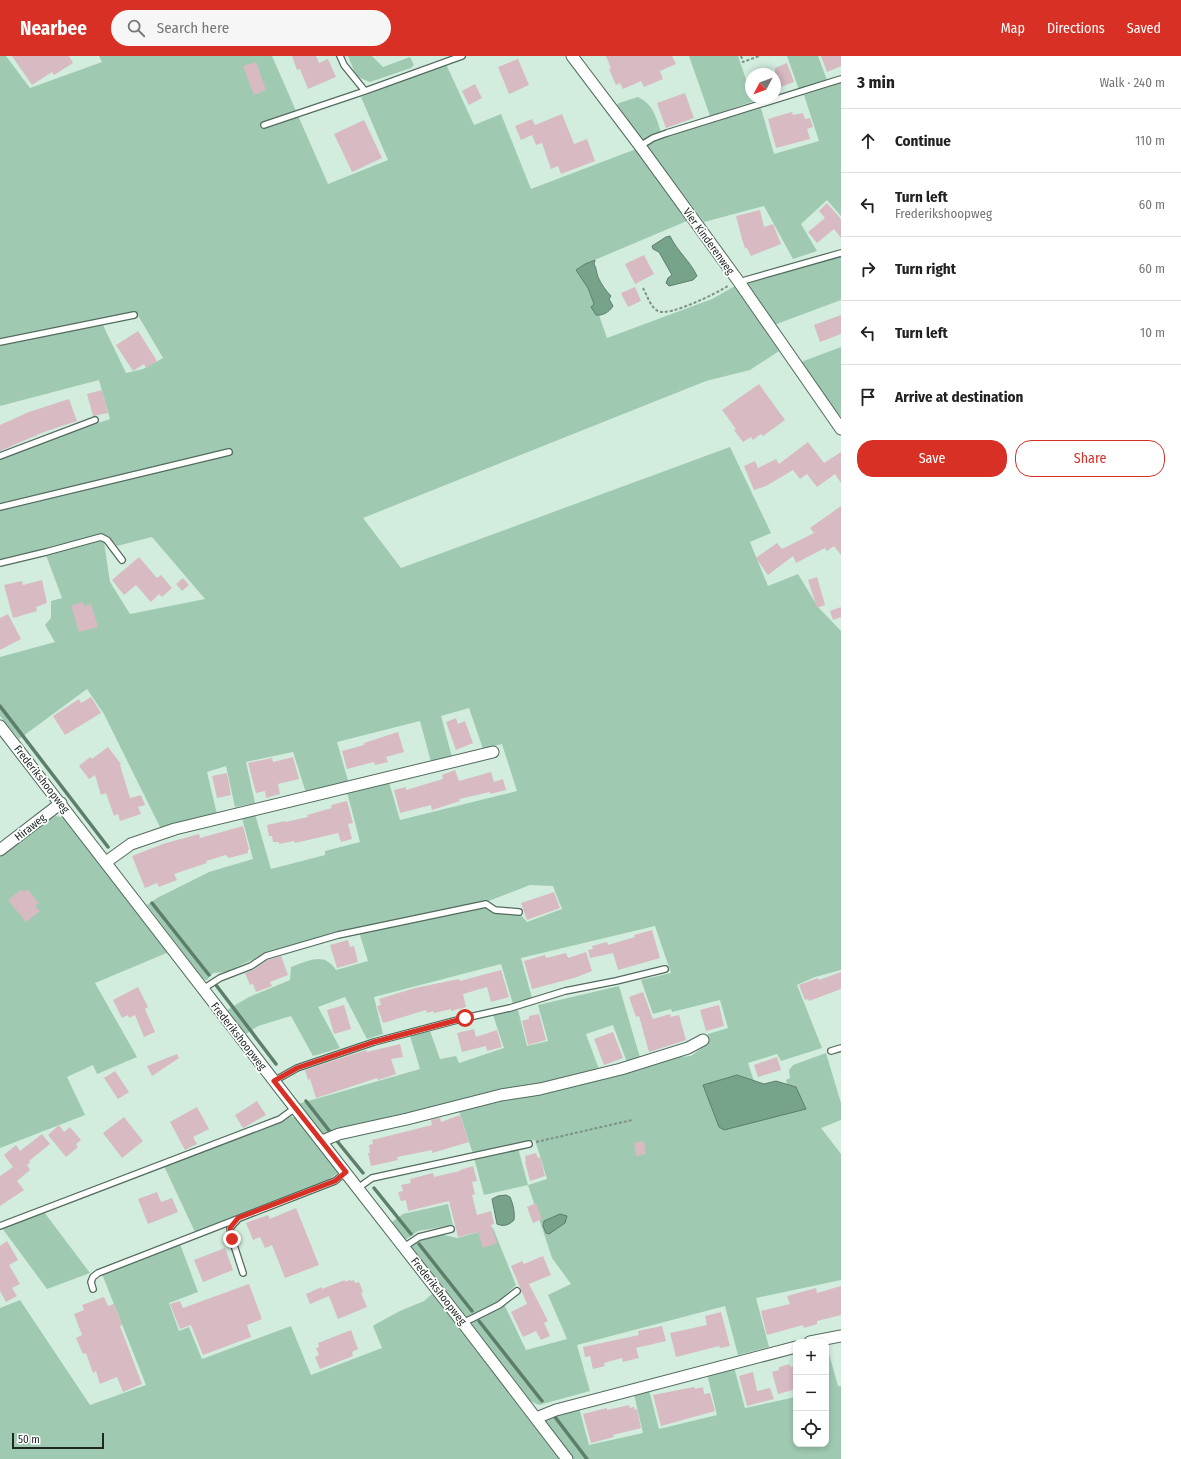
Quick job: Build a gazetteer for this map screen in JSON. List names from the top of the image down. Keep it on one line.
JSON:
{"streets":{"street":["Vier Kinderenweg","Frederikshoopweg","Hiraweg"]},"crossings":[["Frederikshoopweg","Hiraweg"]],"scale_bar":"50 m","north":"bottom left","page":{"header":"Nearbee","search":"Search here","nav":["Map","Directions","Saved"],"heading":["3 min","Walk · 240 m"],"list":[["Continue","110 m"],["Turn left","Frederikshoopweg","60 m"],["Turn right","60 m"],["Turn left","10 m"],"Arrive at destination"],"buttons":["Save","Share"],"map_buttons":["+","−"],"scale":"50 m"}}
